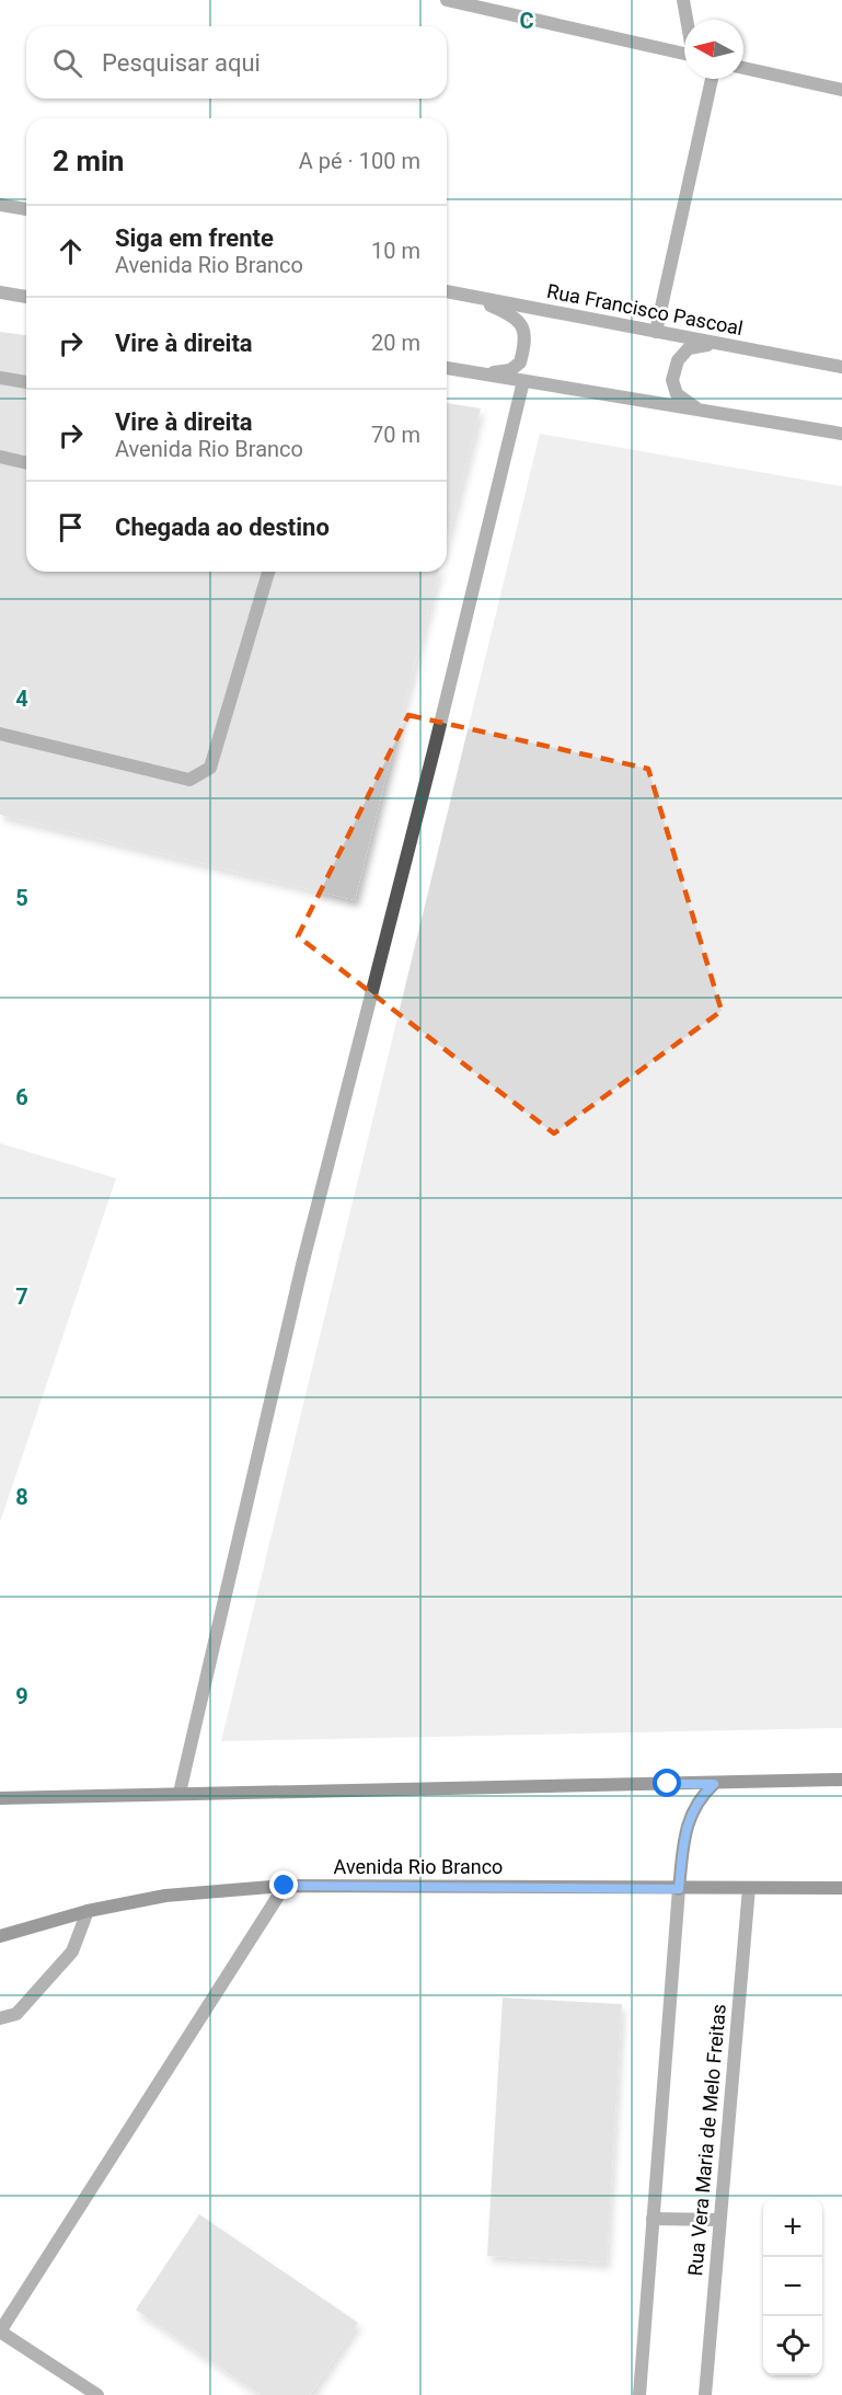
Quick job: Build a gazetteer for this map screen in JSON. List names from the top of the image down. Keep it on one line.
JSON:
{"streets":{"main road":["Avenida Rio Branco"],"street":["Rua Francisco Pascoal","Rua Vera Maria de Melo Freitas"]},"crossings":[["Avenida Rio Branco","Rua Vera Maria de Melo Freitas"]],"north":"left","page":{"search":"Pesquisar aqui","heading":["2 min","A pé · 100 m"],"list":[["Siga em frente","Avenida Rio Branco","10 m"],["Vire à direita","20 m"],["Vire à direita","Avenida Rio Branco","70 m"],"Chegada ao destino"],"map_buttons":["+","−"]},"grid":{"columns":["C"],"rows":["4","5","6","7","8","9"]}}
